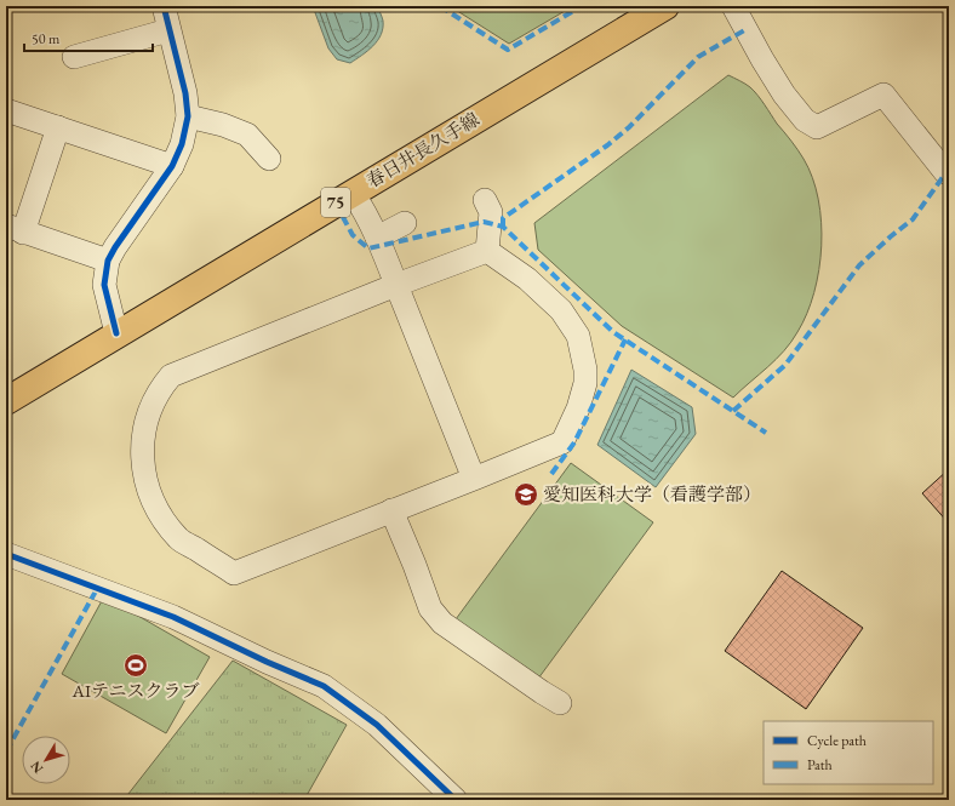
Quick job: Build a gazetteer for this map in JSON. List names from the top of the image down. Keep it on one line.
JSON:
{"streets":{"main road":["春日井長久手線","75"]},"places":{"school or university":["愛知医科大学（看護学部）"],"sports":["AIテニスクラブ"]},"legend":["Cycle path","Path"],"scale_bar":"50 m","north":"bottom left"}
